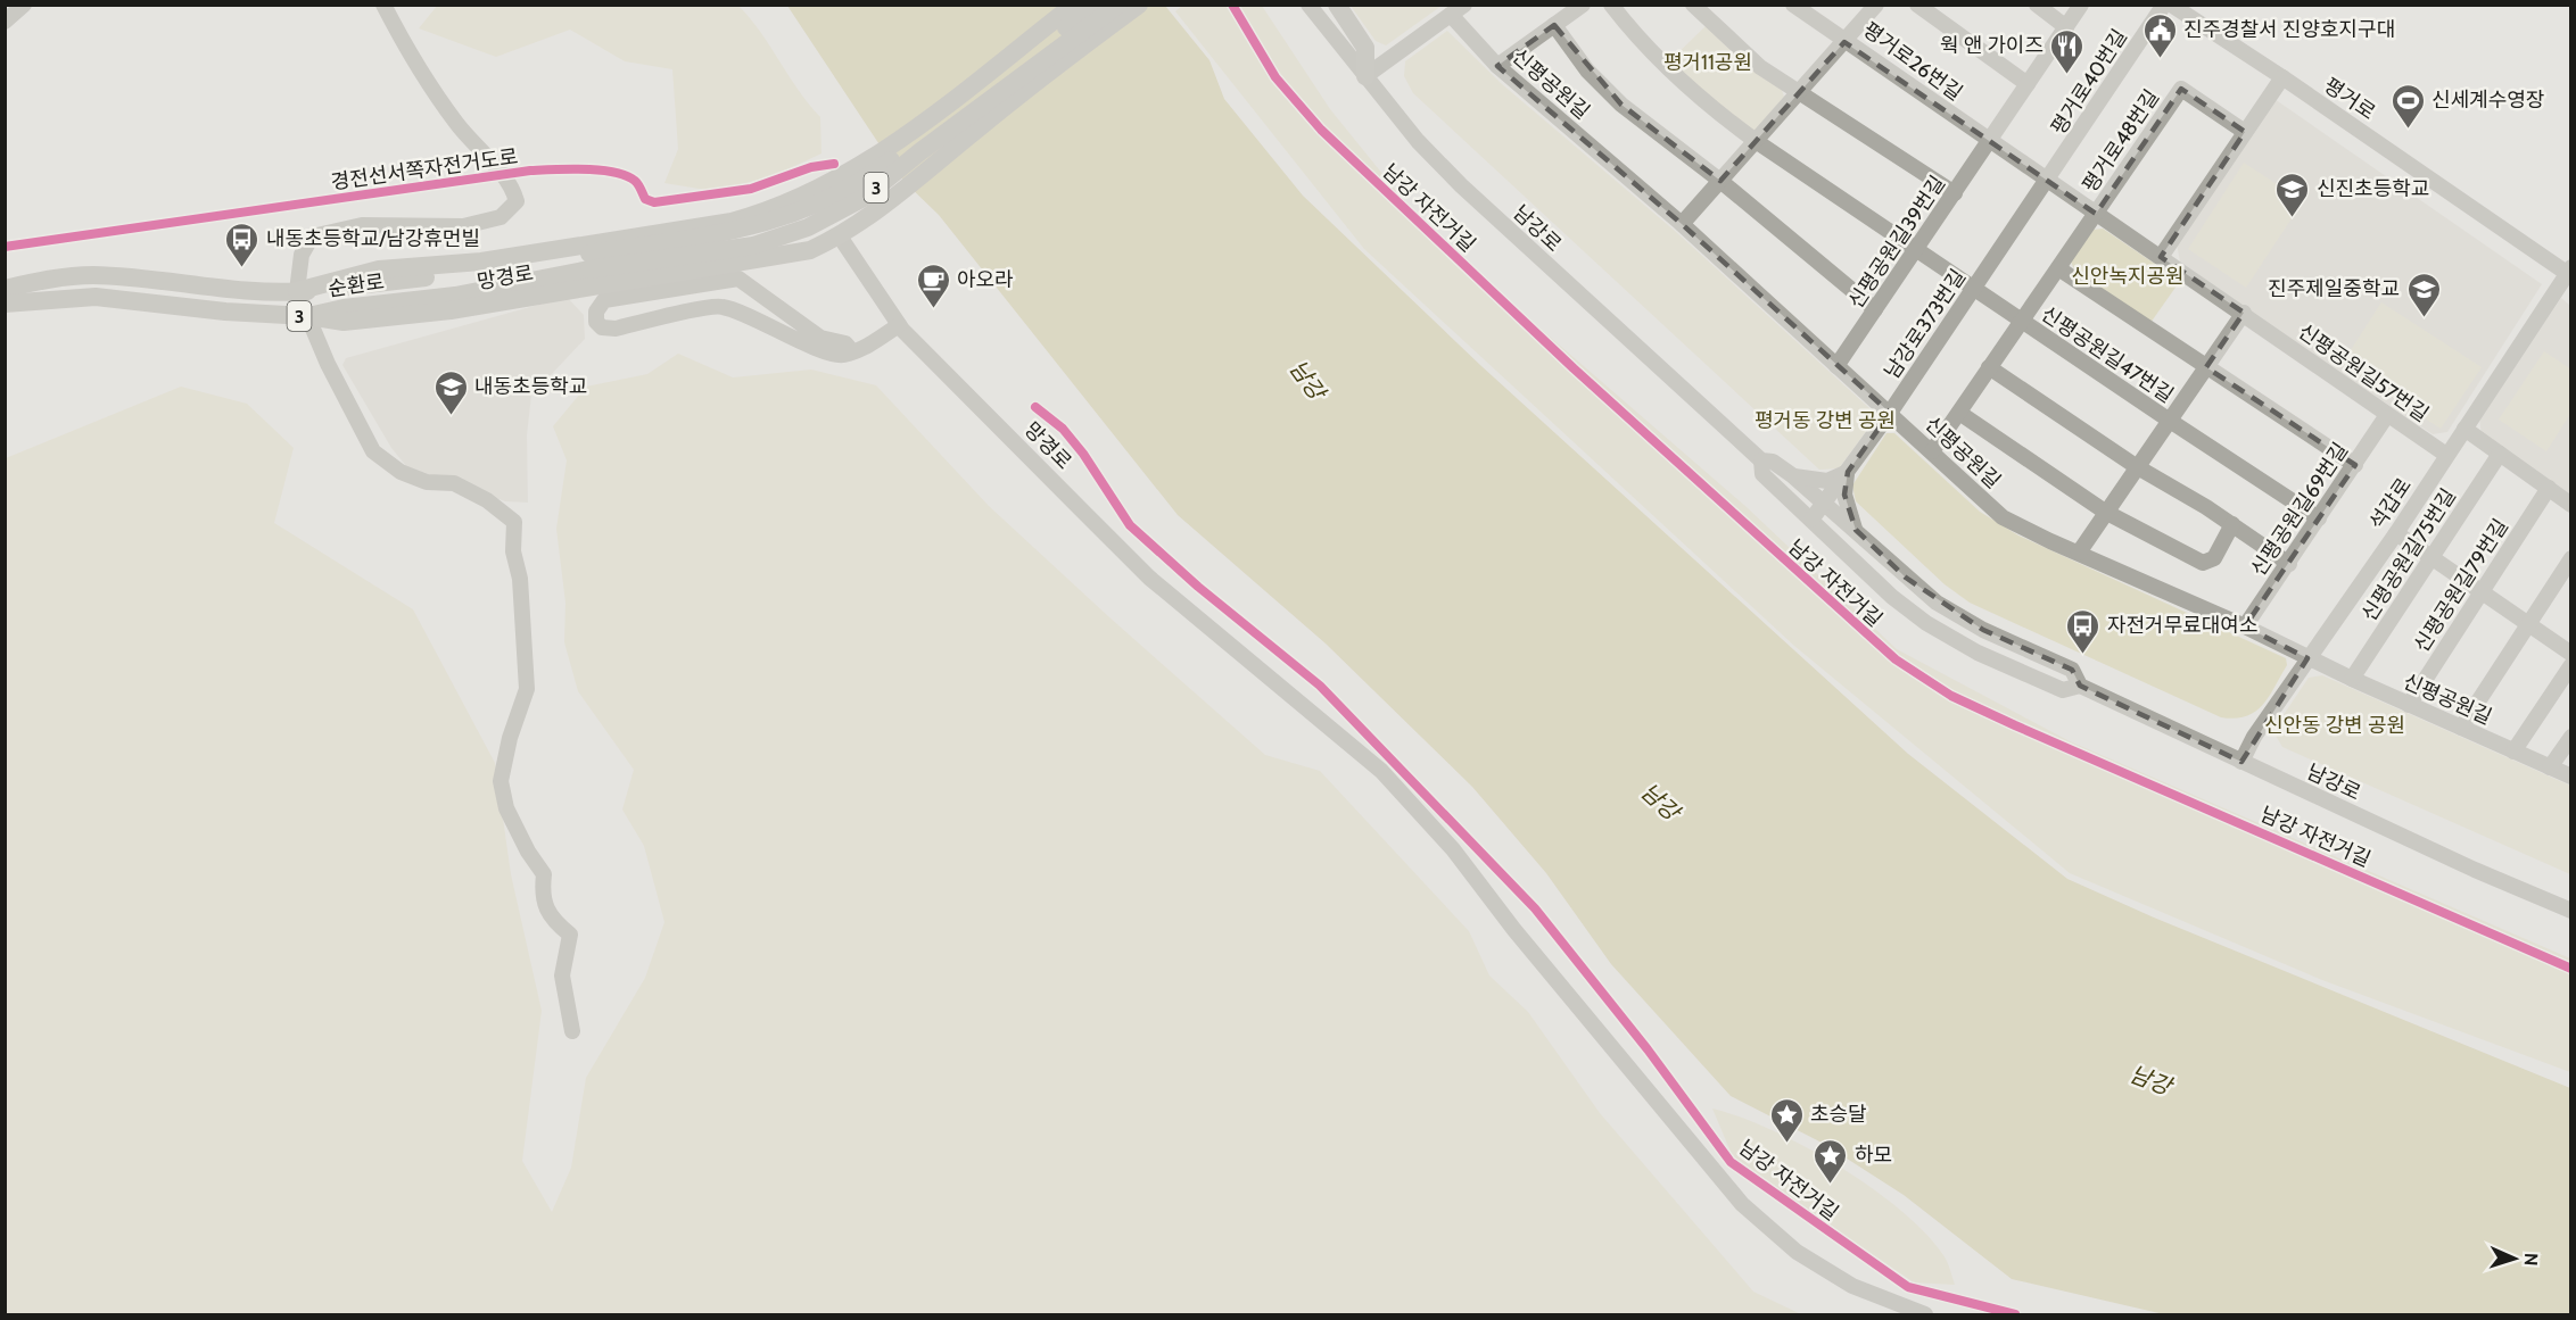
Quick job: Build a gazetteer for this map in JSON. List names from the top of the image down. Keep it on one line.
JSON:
{"streets":{"main road":["3","망경로","순환로"],"street":["평거로26번길","평거로40번길","신평공원길","평거로","평거로48번길","남강로","신평공원길39번길","남강로373번길","신평공원길47번길","신평공원길57번길","석갑로","신평공원길69번길","신평공원길75번길","신평공원길79번길"],"cycle path":["경전선서쪽자전거도로","남강 자전거길"]},"crossings":[["평거로26번길","평거로40번길"],["평거로26번길","평거로48번길"],["평거로26번길","신평공원길39번길"],["평거로26번길","남강로373번길"],["평거로26번길","신평공원길47번길"],["평거로40번길","남강로373번길"],["신평공원길","신평공원길39번길"],["신평공원길","남강로373번길"],["신평공원길","신평공원길47번길"],["신평공원길","석갑로"],["신평공원길","신평공원길69번길"],["신평공원길","신평공원길75번길"],["신평공원길","신평공원길79번길"],["평거로","석갑로"],["평거로48번길","신평공원길47번길"],["3","순환로"],["남강로","남강로373번길"],["남강로","석갑로"],["망경로","순환로"],["신평공원길57번길","석갑로"],["신평공원길57번길","신평공원길69번길"]],"water":["남강"],"parks":["평거11공원","신안녹지공원","평거동 강변 공원","신안동 강변 공원"],"places":{"public building":["진주경찰서 진양호지구대"],"restaurant":["웍 앤 가이즈"],"sports":["신세계수영장"],"school or university":["신진초등학교","진주제일중학교","내동초등학교"],"bus stop":["내동초등학교/남강휴먼빌","자전거무료대여소"],"cafe":["아오라"],"place":["초승달","하모"]},"north":"right"}
